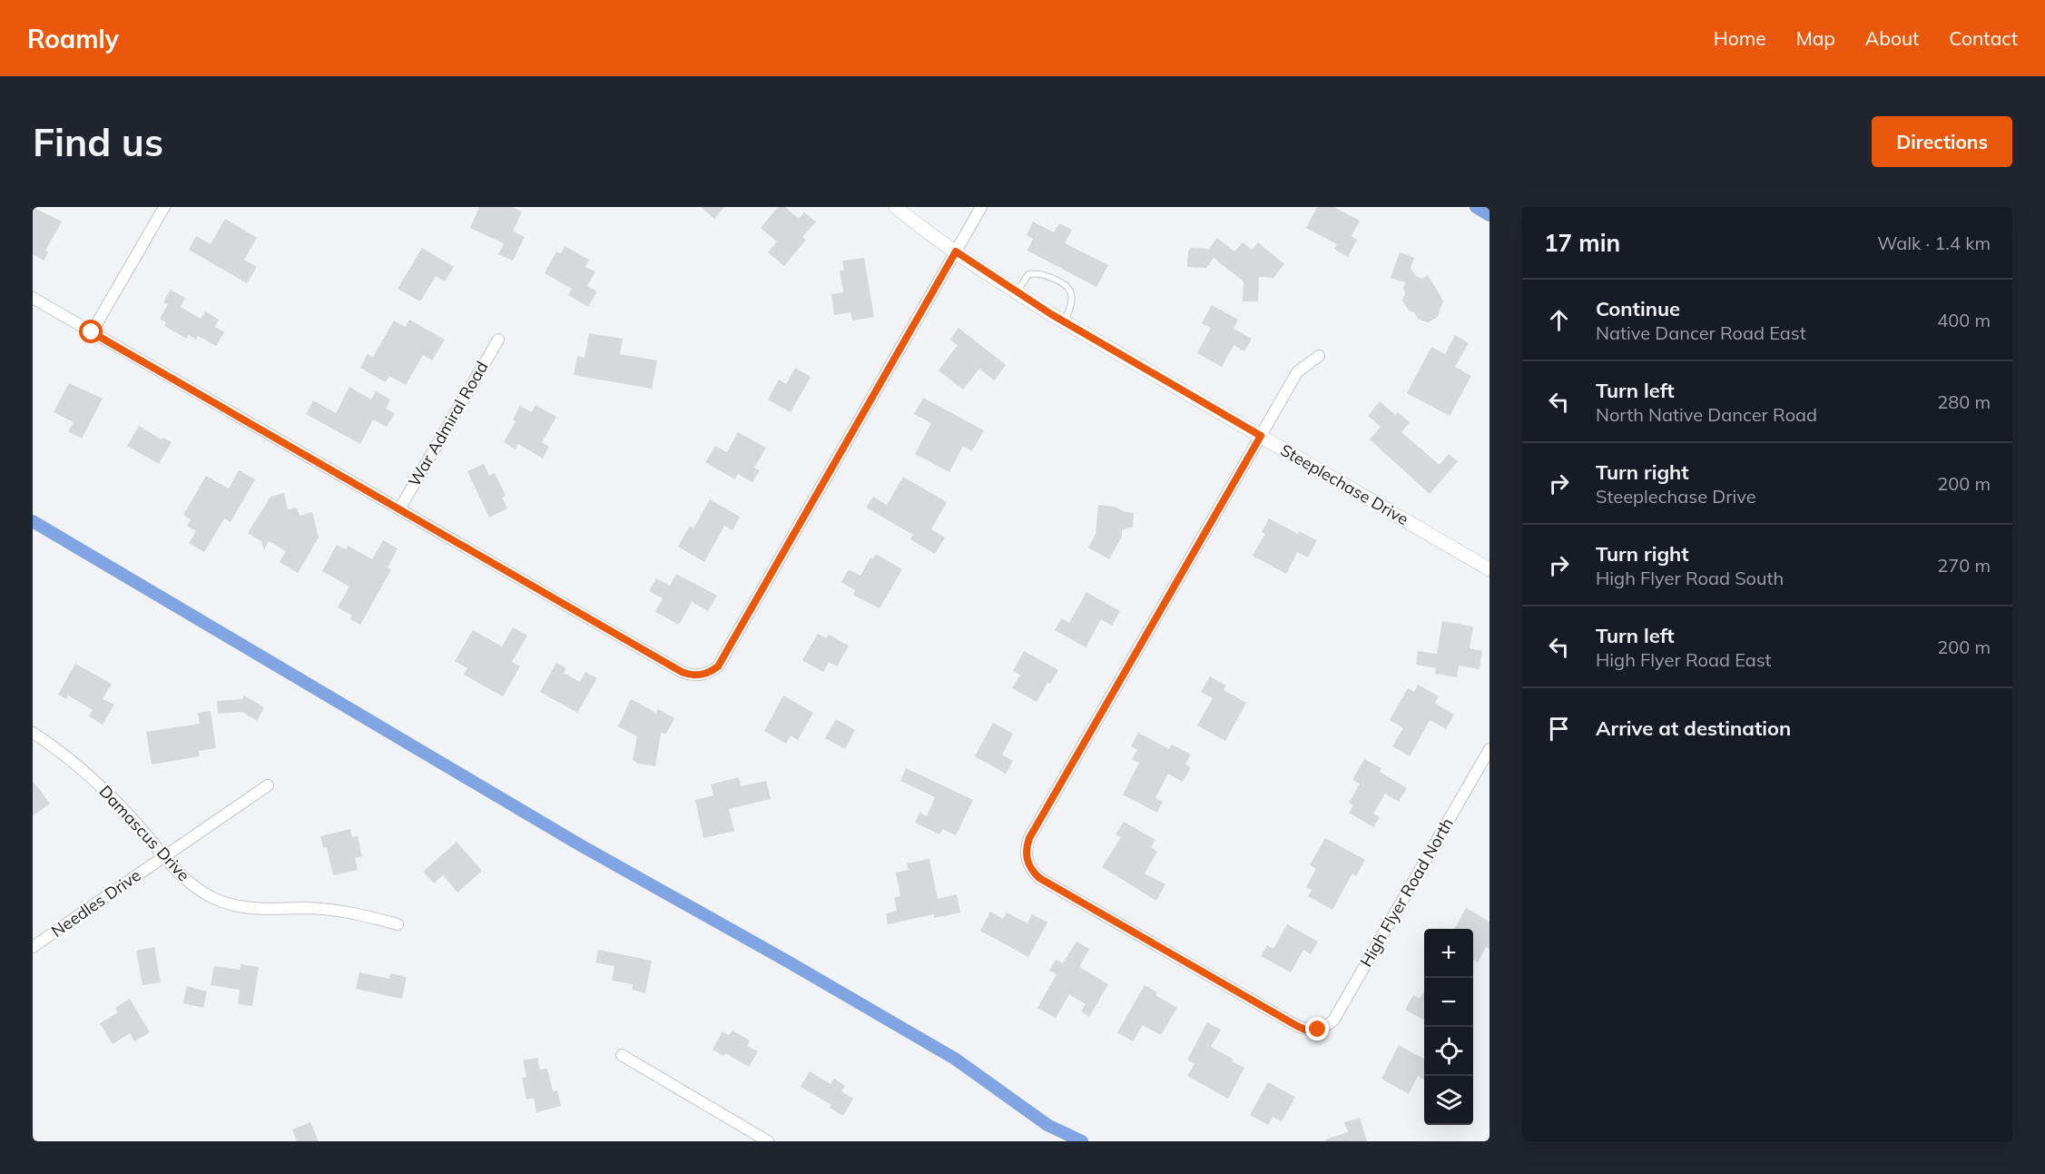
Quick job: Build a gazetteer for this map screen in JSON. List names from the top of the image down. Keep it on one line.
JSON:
{"streets":{"street":["War Admiral Road","Steeplechase Drive","Damascus Drive","High Flyer Road North","Needles Drive"]},"crossings":[["Steeplechase Drive","High Flyer Road North"],["Damascus Drive","Needles Drive"]],"page":{"header":"Roamly","nav":["Home","Map","About","Contact"],"buttons":"Directions","title":"Find us","heading":["17 min","Walk · 1.4 km"],"list":[["Continue","Native Dancer Road East","400 m"],["Turn left","North Native Dancer Road","280 m"],["Turn right","Steeplechase Drive","200 m"],["Turn right","High Flyer Road South","270 m"],["Turn left","High Flyer Road East","200 m"],"Arrive at destination"],"map_buttons":["+","−"]}}
